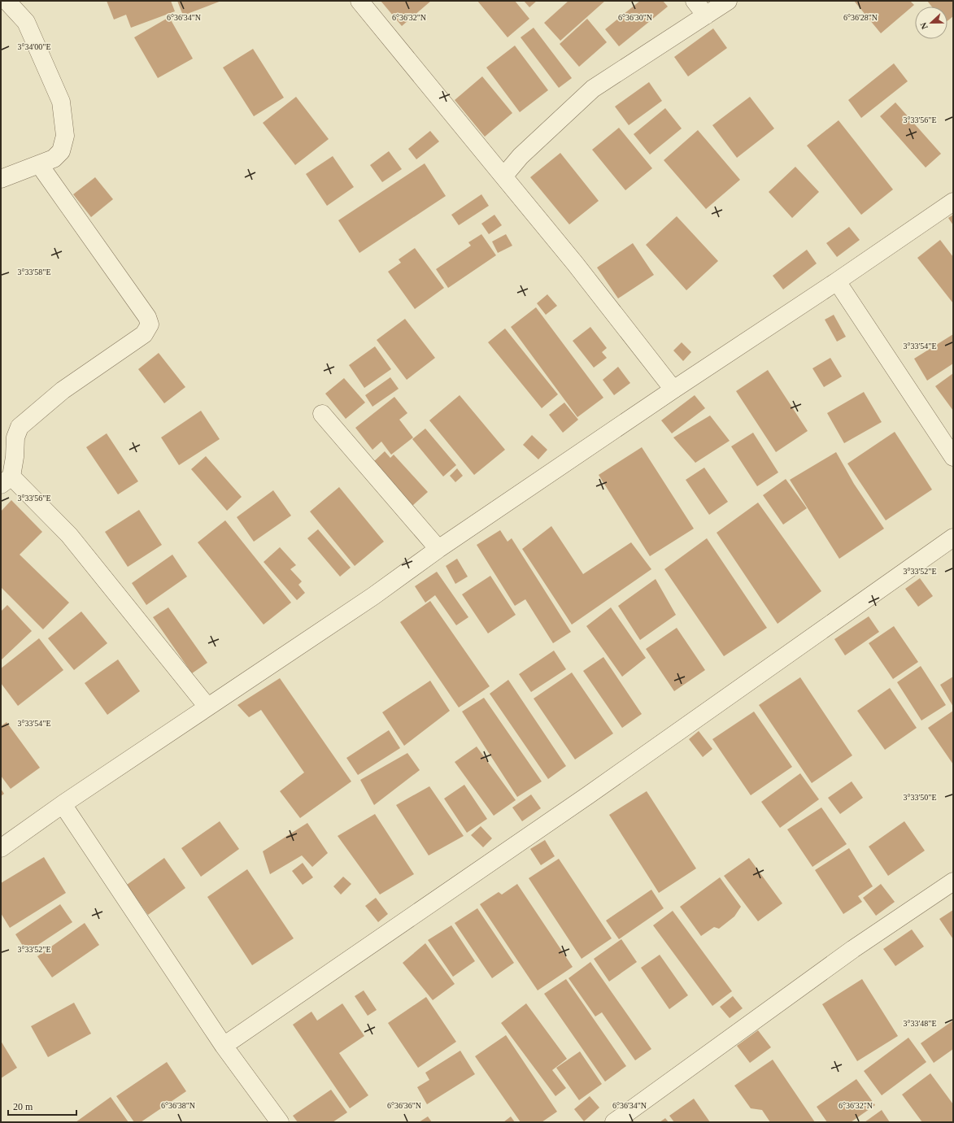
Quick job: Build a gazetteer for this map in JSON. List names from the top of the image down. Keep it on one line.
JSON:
{"scale_bar":"20 m","north":"left","coordinates":["6°36'34\"N","6°36'32\"N","6°36'30\"N","6°36'28\"N","3°34'00\"E","3°33'56\"E","3°33'58\"E","3°33'54\"E","3°33'52\"E","3°33'50\"E","3°33'48\"E","6°36'38\"N","6°36'36\"N"]}
